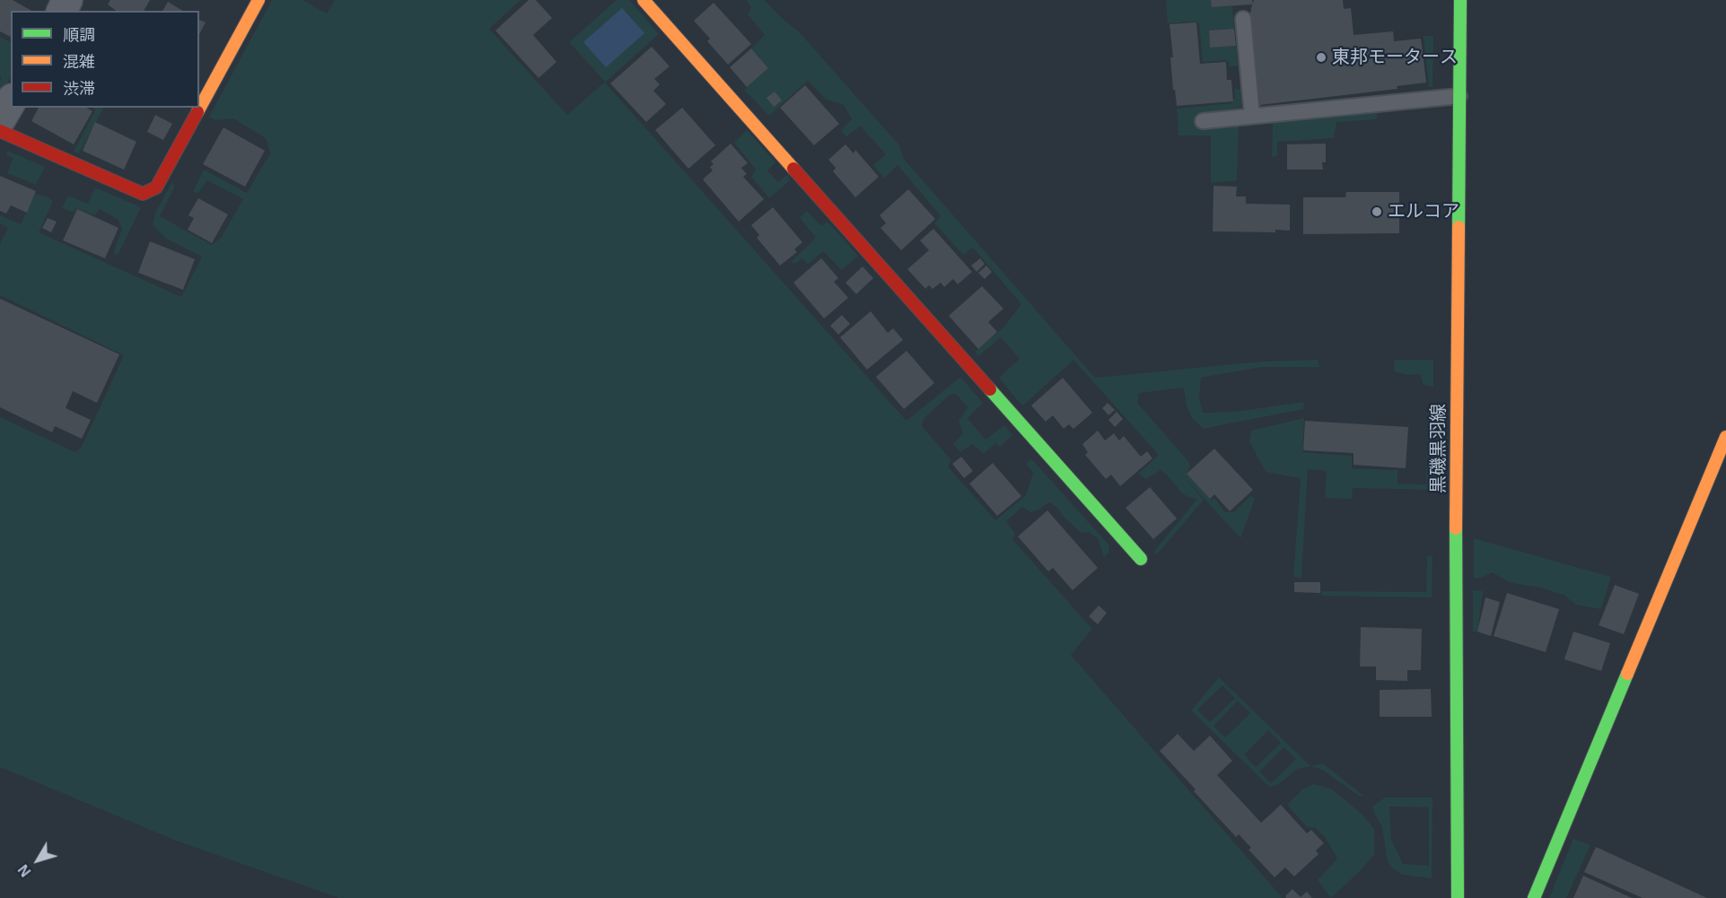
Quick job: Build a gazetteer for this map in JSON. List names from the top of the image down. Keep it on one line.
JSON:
{"streets":{"street":["黒磯黒羽線"]},"places":["東邦モータース","エルコア"],"legend":["順調","混雑","渋滞"],"north":"bottom left"}
